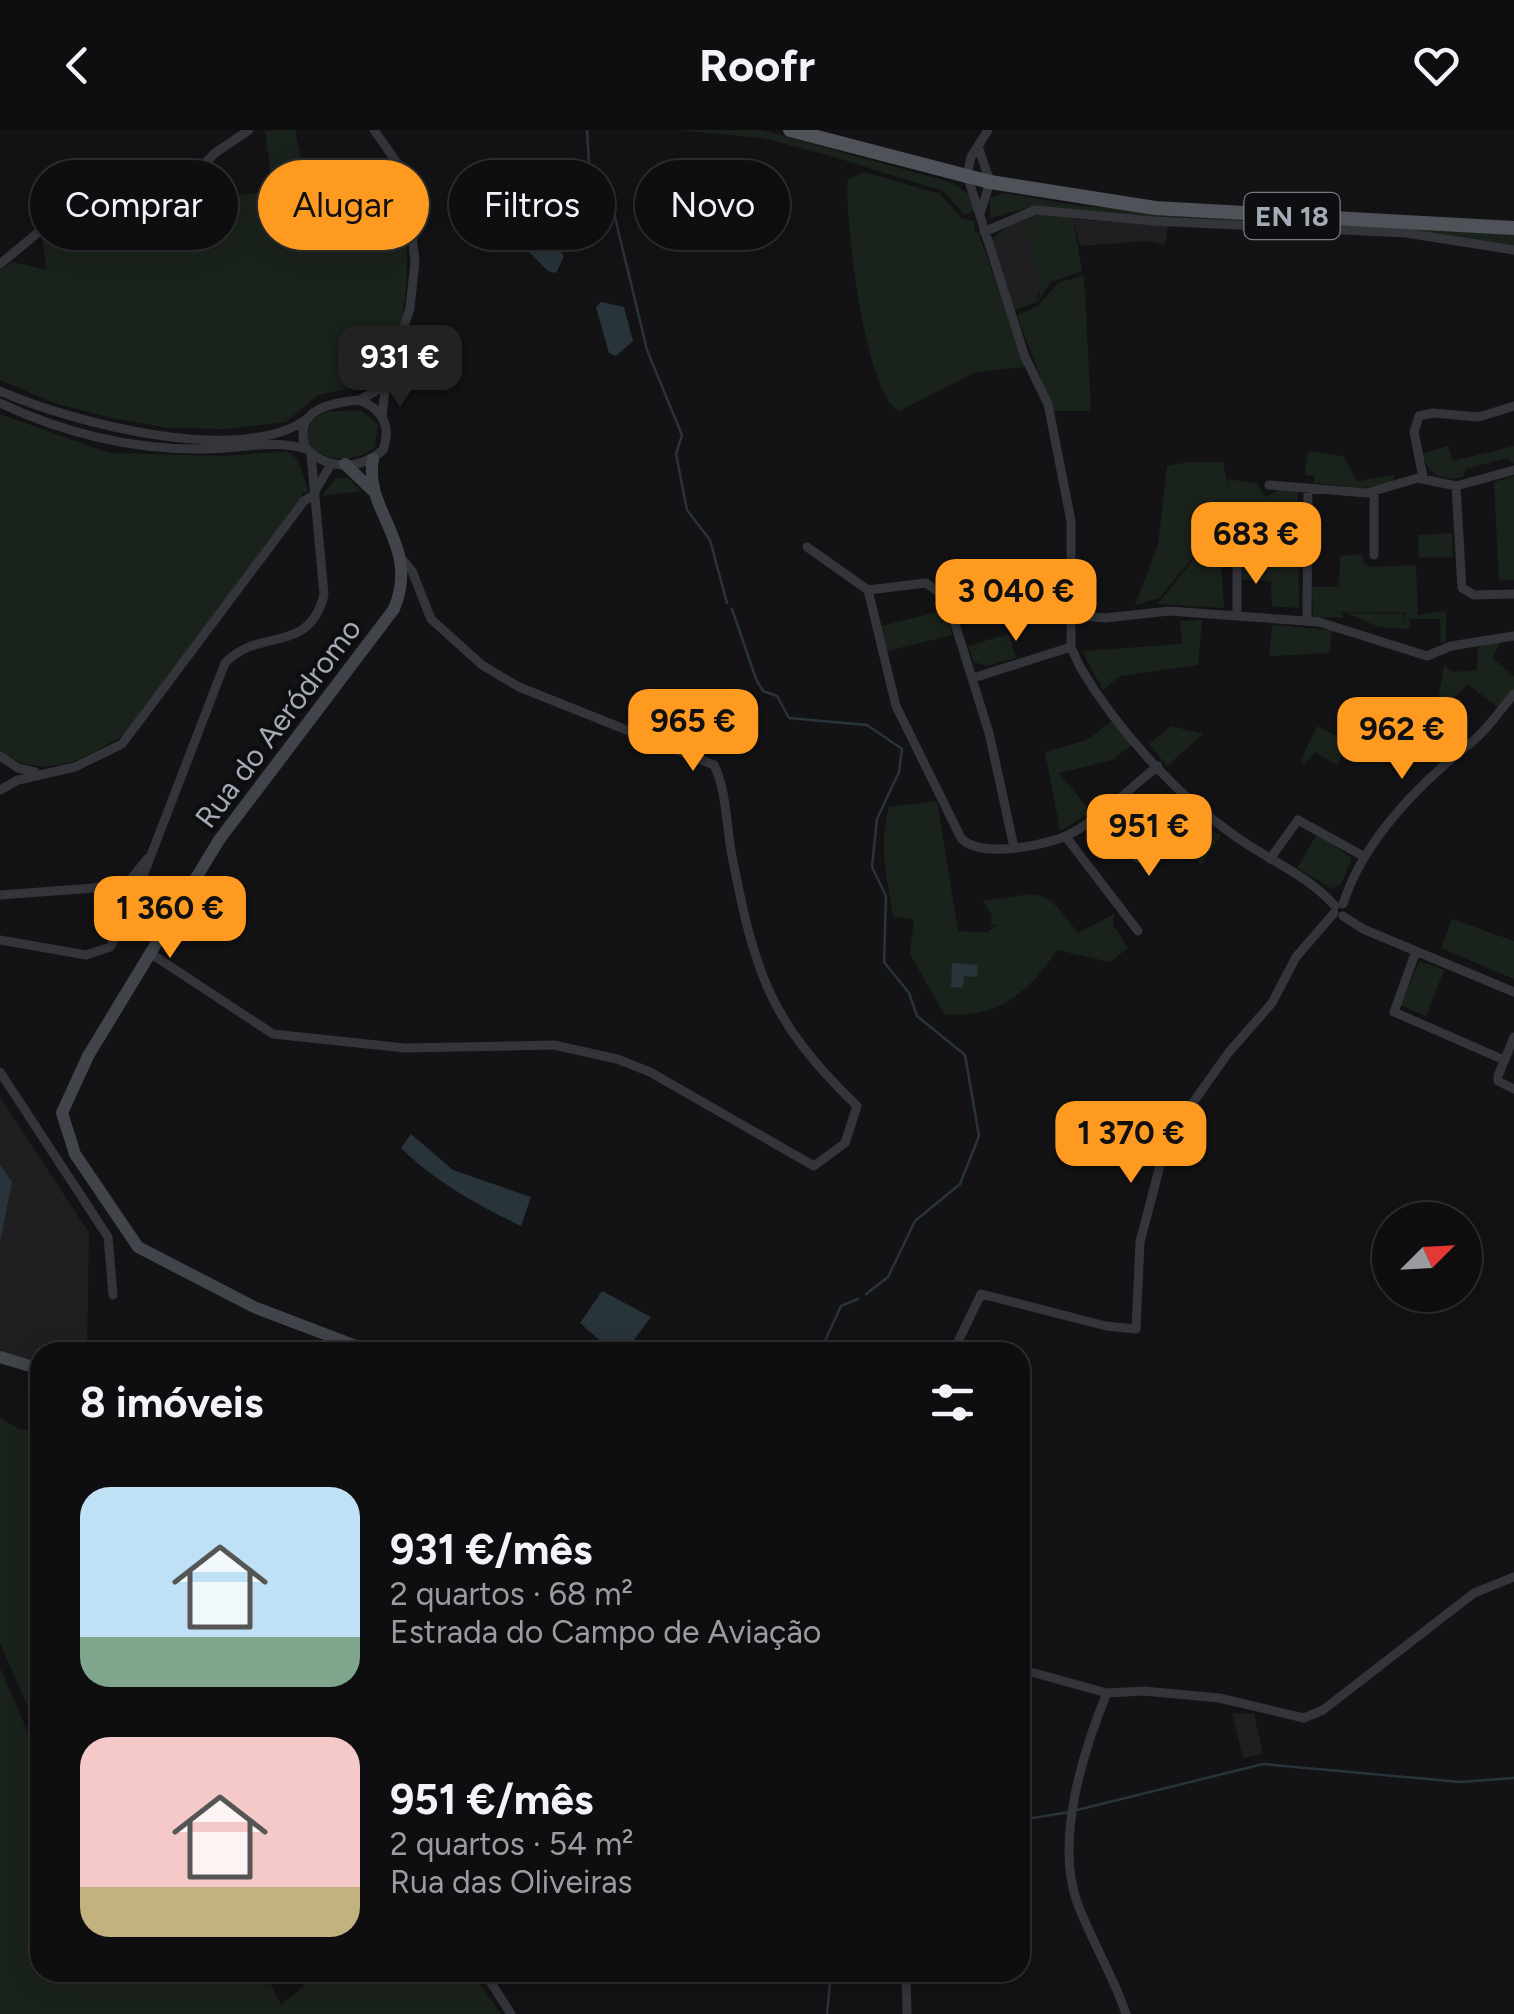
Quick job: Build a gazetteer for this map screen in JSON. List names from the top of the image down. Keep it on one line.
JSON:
{"streets":{"main road":["EN 18","Rua do Aeródromo"]},"north":"top right","page":{"header":"Roofr","chip":["Comprar","Alugar","Filtros","Novo"],"price":["931 €","683 €","3 040 €","965 €","962 €","951 €","1 360 €","1 370 €"],"heading":"8 imóveis","list":[{"name":"931 €/mês","note":"2 quartos · 68 m² · Estrada do Campo de Aviação"},{"name":"951 €/mês","note":"2 quartos · 54 m² · Rua das Oliveiras"}]}}
